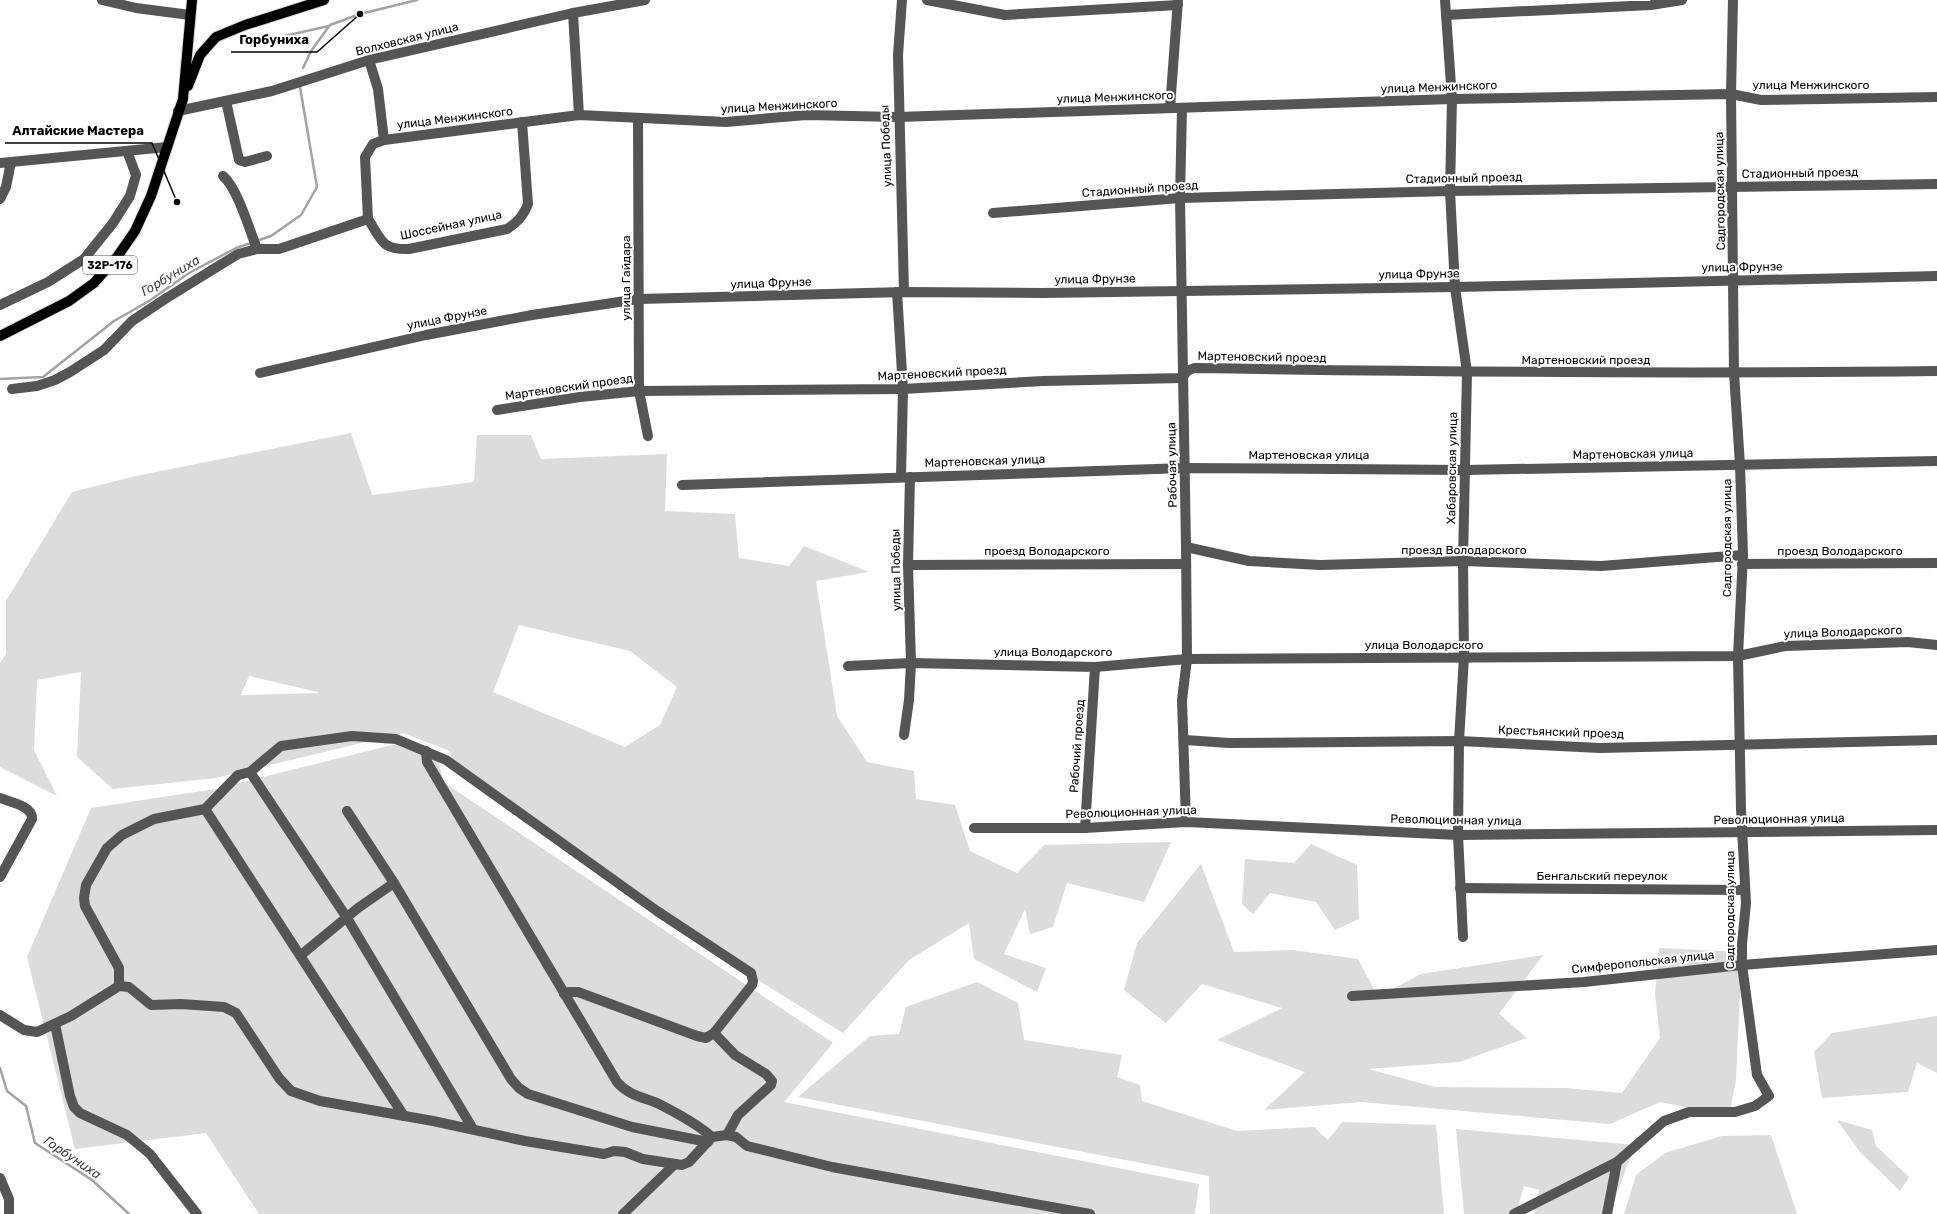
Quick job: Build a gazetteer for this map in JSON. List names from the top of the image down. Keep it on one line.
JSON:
{"streets":{"main road":["32Р-176"],"street":["Волховская улица","улица Менжинского","улица Победы","Стадионный проезд","Садгородская улица","Шоссейная улица","улица Фрунзе","улица Гайдара","Мартеновский проезд","Мартеновская улица","Рабочая улица","Хабаровская улица","проезд Володарского","улица Володарского","Крестьянский проезд","Рабочий проезд","Революционная улица","Бенгальский переулок","Симферопольская улица"]},"crossings":[["Волховская улица","32Р-176"],["улица Менжинского","улица Победы"],["улица Менжинского","Садгородская улица"],["улица Менжинского","Шоссейная улица"],["улица Менжинского","улица Гайдара"],["улица Менжинского","Рабочая улица"],["улица Менжинского","Хабаровская улица"],["улица Победы","улица Фрунзе"],["улица Победы","Мартеновский проезд"],["улица Победы","Мартеновская улица"],["улица Победы","проезд Володарского"],["улица Победы","улица Володарского"],["Стадионный проезд","Садгородская улица"],["Стадионный проезд","Рабочая улица"],["Стадионный проезд","Хабаровская улица"],["Садгородская улица","улица Фрунзе"],["Садгородская улица","Мартеновский проезд"],["Садгородская улица","Мартеновская улица"],["Садгородская улица","проезд Володарского"],["Садгородская улица","улица Володарского"],["Садгородская улица","Крестьянский проезд"],["Садгородская улица","Революционная улица"],["Садгородская улица","Бенгальский переулок"],["Садгородская улица","Симферопольская улица"],["улица Фрунзе","улица Гайдара"],["улица Фрунзе","Рабочая улица"],["улица Фрунзе","Хабаровская улица"],["улица Гайдара","Мартеновский проезд"],["Мартеновский проезд","Рабочая улица"],["Мартеновский проезд","Хабаровская улица"],["Мартеновская улица","Рабочая улица"],["Мартеновская улица","Хабаровская улица"],["Рабочая улица","проезд Володарского"],["Рабочая улица","улица Володарского"],["Рабочая улица","Крестьянский проезд"],["Рабочая улица","Революционная улица"],["Хабаровская улица","проезд Володарского"],["Хабаровская улица","улица Володарского"],["Хабаровская улица","Крестьянский проезд"],["Хабаровская улица","Революционная улица"],["Хабаровская улица","Бенгальский переулок"],["улица Володарского","Рабочий проезд"],["Рабочий проезд","Революционная улица"]],"water":["Горбуниха"],"places":["Горбуниха","Алтайские Мастера"]}
